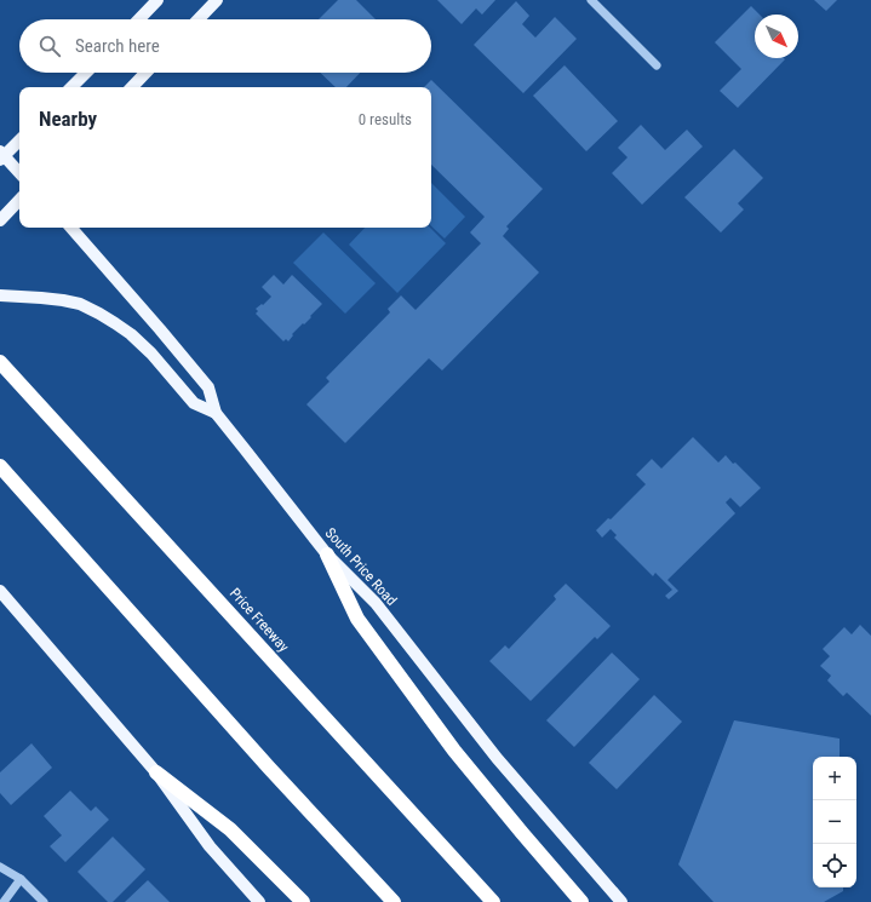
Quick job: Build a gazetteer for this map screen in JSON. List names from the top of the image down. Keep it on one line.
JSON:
{"streets":{"highway":["Price Freeway"],"main road":["South Price Road"]},"north":"bottom right","page":{"search":"Search here","heading":["Nearby","0 results"],"map_buttons":["+","−"]}}
